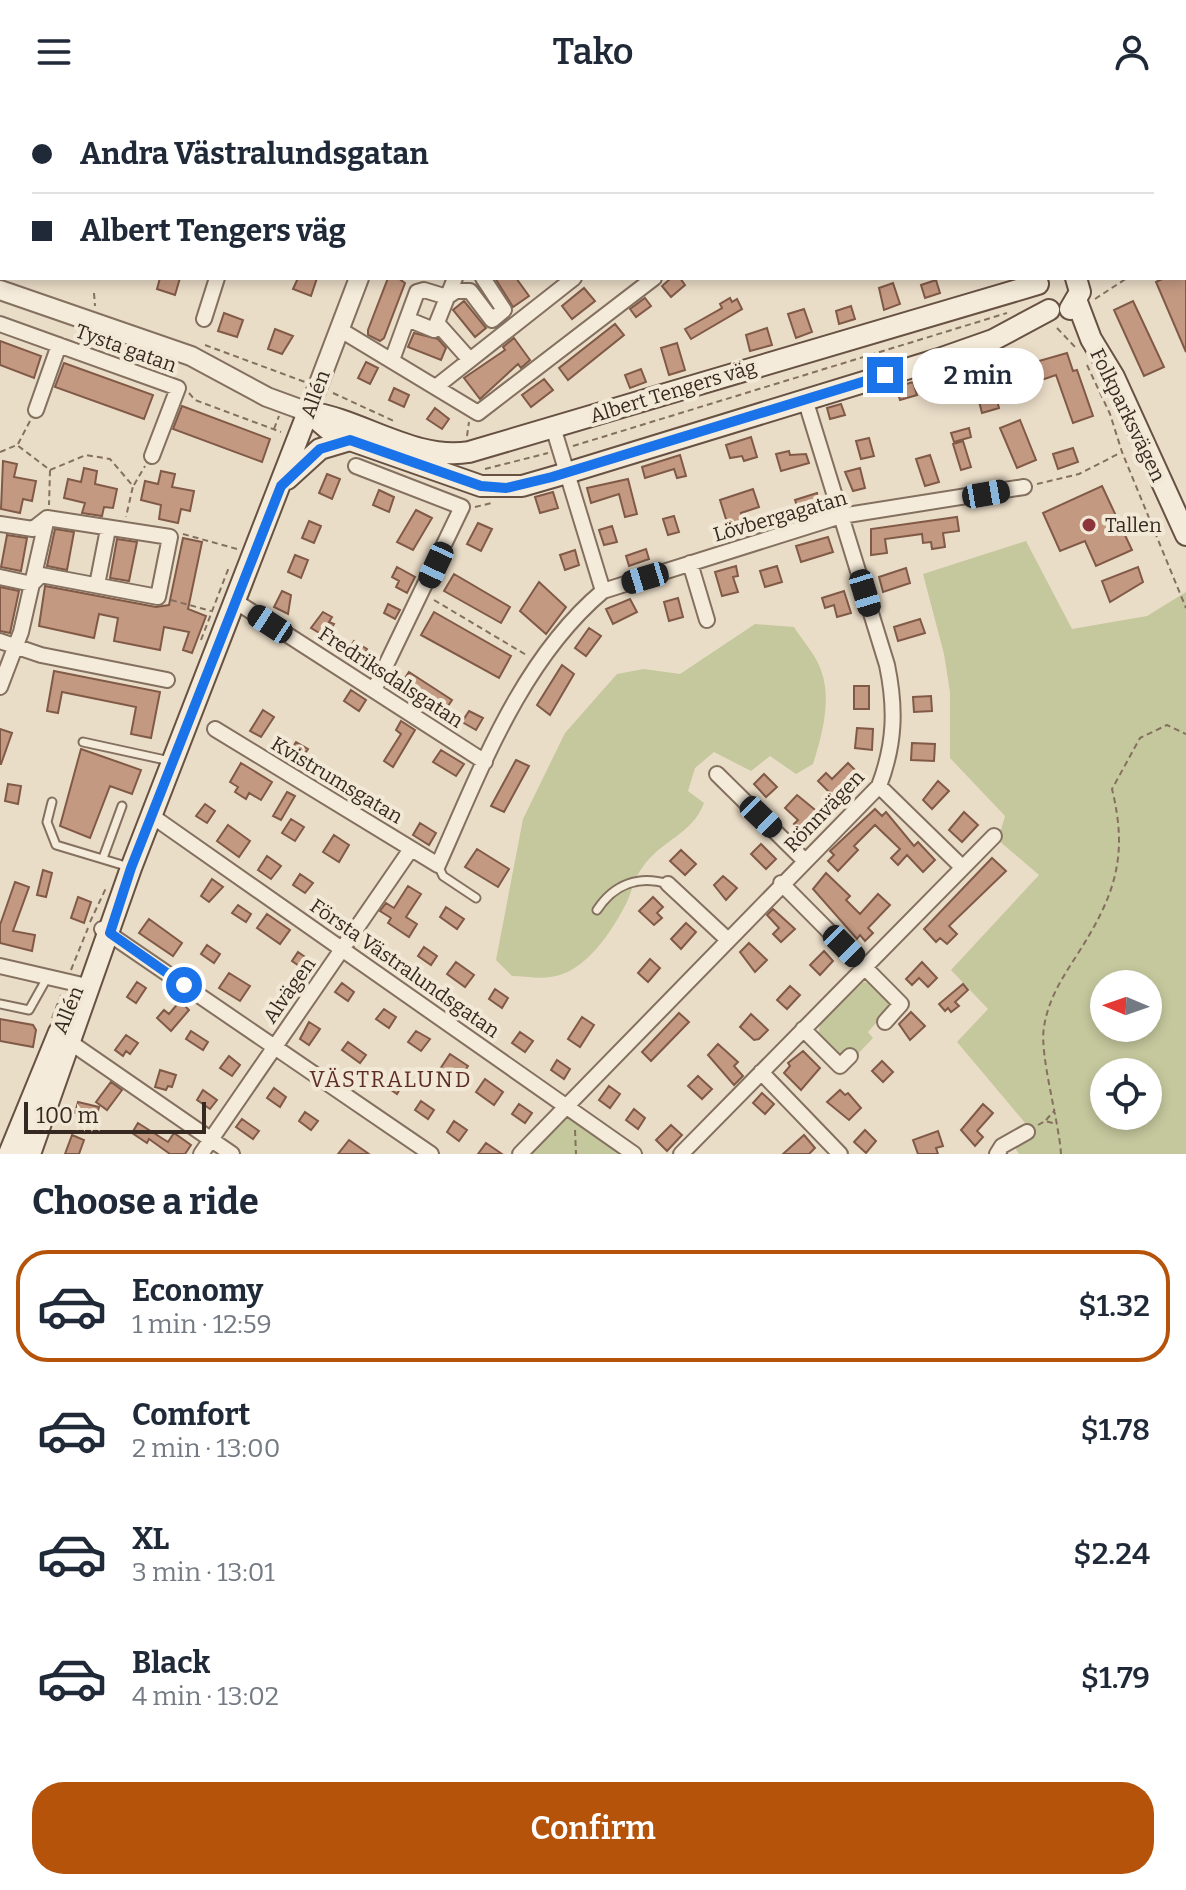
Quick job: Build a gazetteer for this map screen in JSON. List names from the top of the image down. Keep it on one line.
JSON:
{"streets":{"main road":["Albert Tengers väg","Allén","Folkparksvägen"],"street":["Tysta gatan","Lövbergagatan","Fredriksdalsgatan","Kvistrumsgatan","Rönnvägen","Första Västralundsgatan","Alvägen"]},"crossings":[["Albert Tengers väg","Allén"],["Albert Tengers väg","Folkparksvägen"],["Albert Tengers väg","Rönnvägen"],["Allén","Fredriksdalsgatan"],["Allén","Första Västralundsgatan"],["Lövbergagatan","Fredriksdalsgatan"],["Lövbergagatan","Kvistrumsgatan"],["Lövbergagatan","Rönnvägen"],["Kvistrumsgatan","Alvägen"],["Rönnvägen","Första Västralundsgatan"],["Första Västralundsgatan","Alvägen"]],"districts":["VÄSTRALUND"],"places":["Tallen"],"scale_bar":"100 m","north":"left","page":{"header":"Tako","banner":["Andra Västralundsgatan","Albert Tengers väg"],"bubble":"2 min","scale":"100 m","heading":"Choose a ride","list":[{"name":"Economy","note":"1 min · 12:59","value":"$1.32"},{"name":"Comfort","note":"2 min · 13:00","value":"$1.78"},{"name":"XL","note":"3 min · 13:01","value":"$2.24"},{"name":"Black","note":"4 min · 13:02","value":"$1.79"}],"buttons":"Confirm"}}
